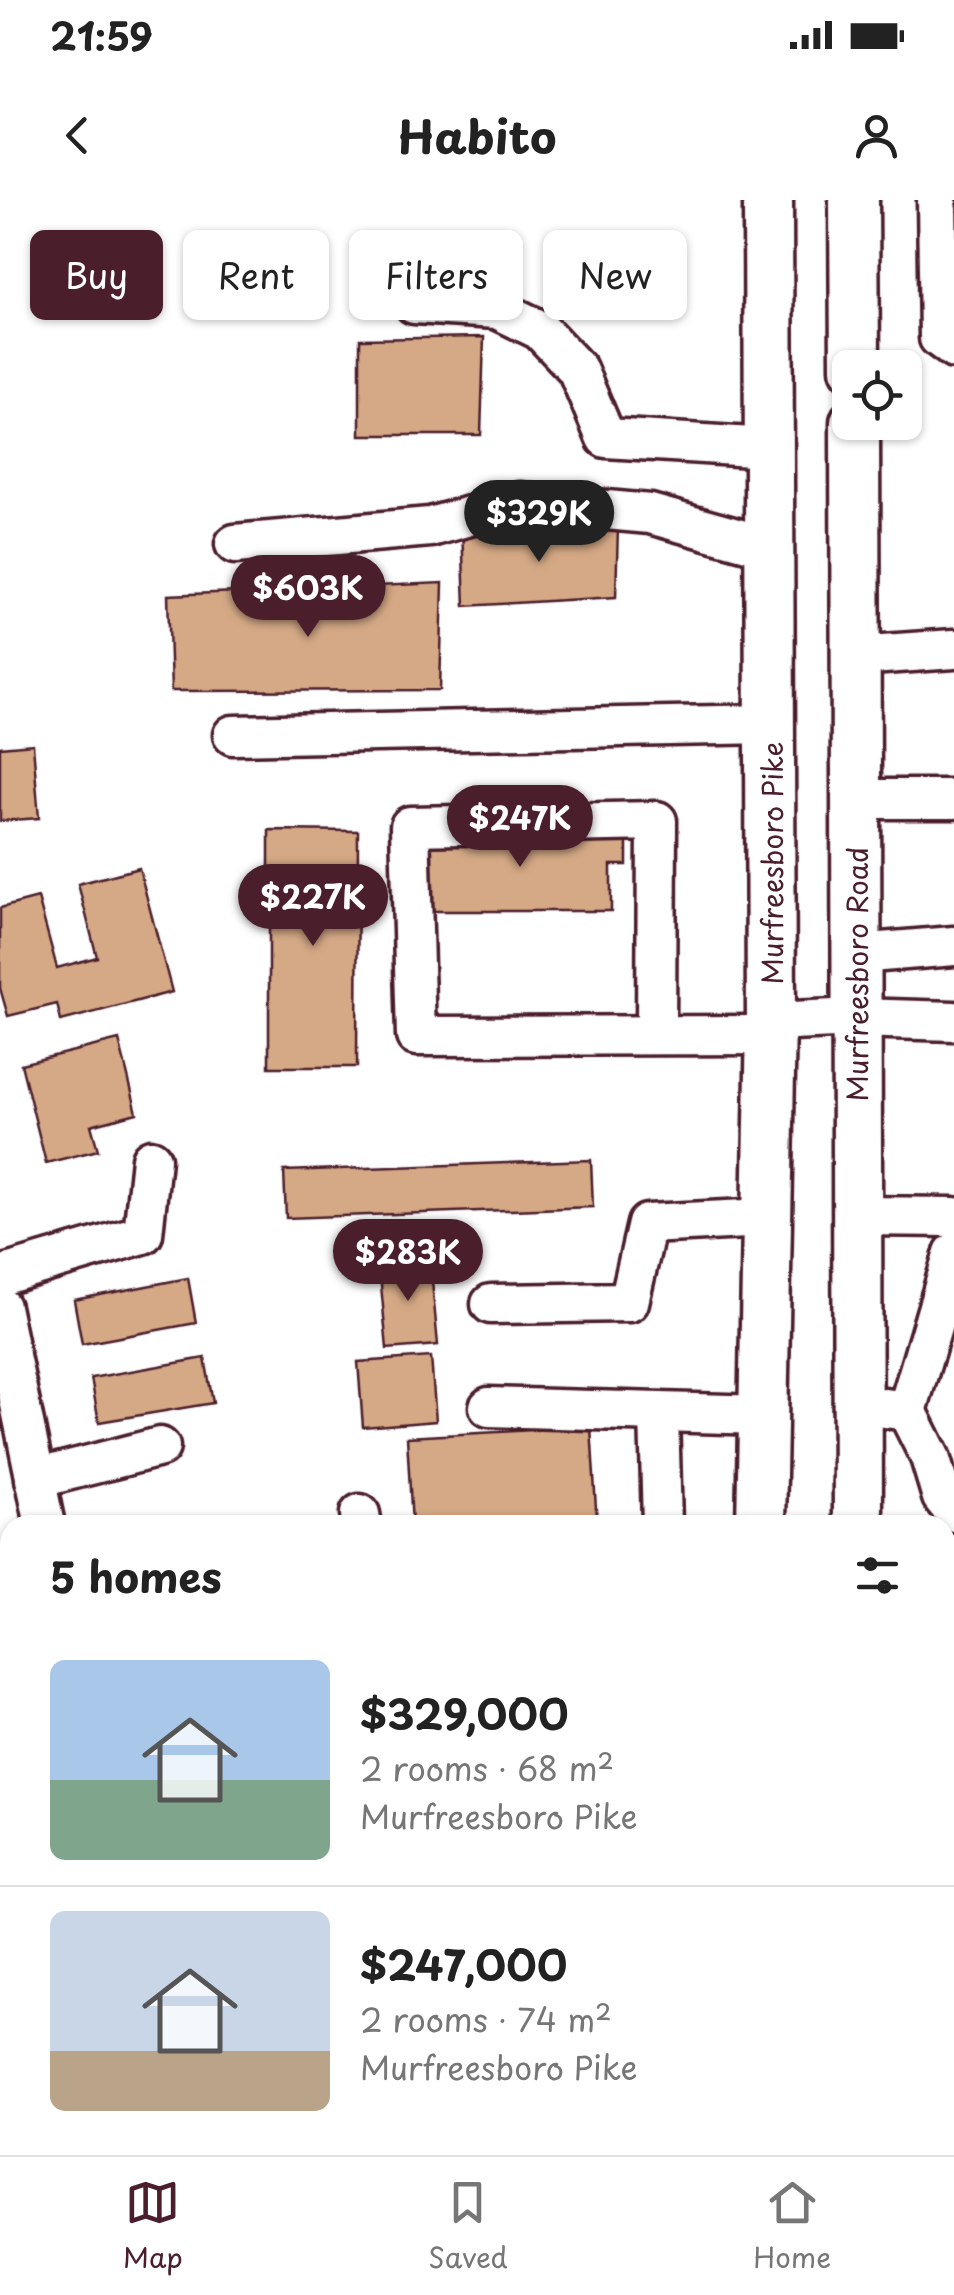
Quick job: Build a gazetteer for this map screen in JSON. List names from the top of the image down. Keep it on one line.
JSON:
{"streets":{"main road":["Murfreesboro Pike","Murfreesboro Road"]},"page":{"status":"21:59","header":"Habito","chip":["Buy","Rent","Filters","New"],"price":["$329K","$603K","$247K","$227K","$283K"],"heading":"5 homes","list":[{"name":"$329,000","note":"2 rooms · 68 m² · Murfreesboro Pike"},{"name":"$247,000","note":"2 rooms · 74 m² · Murfreesboro Pike"}],"tabs":["Map","Saved","Home"]}}
